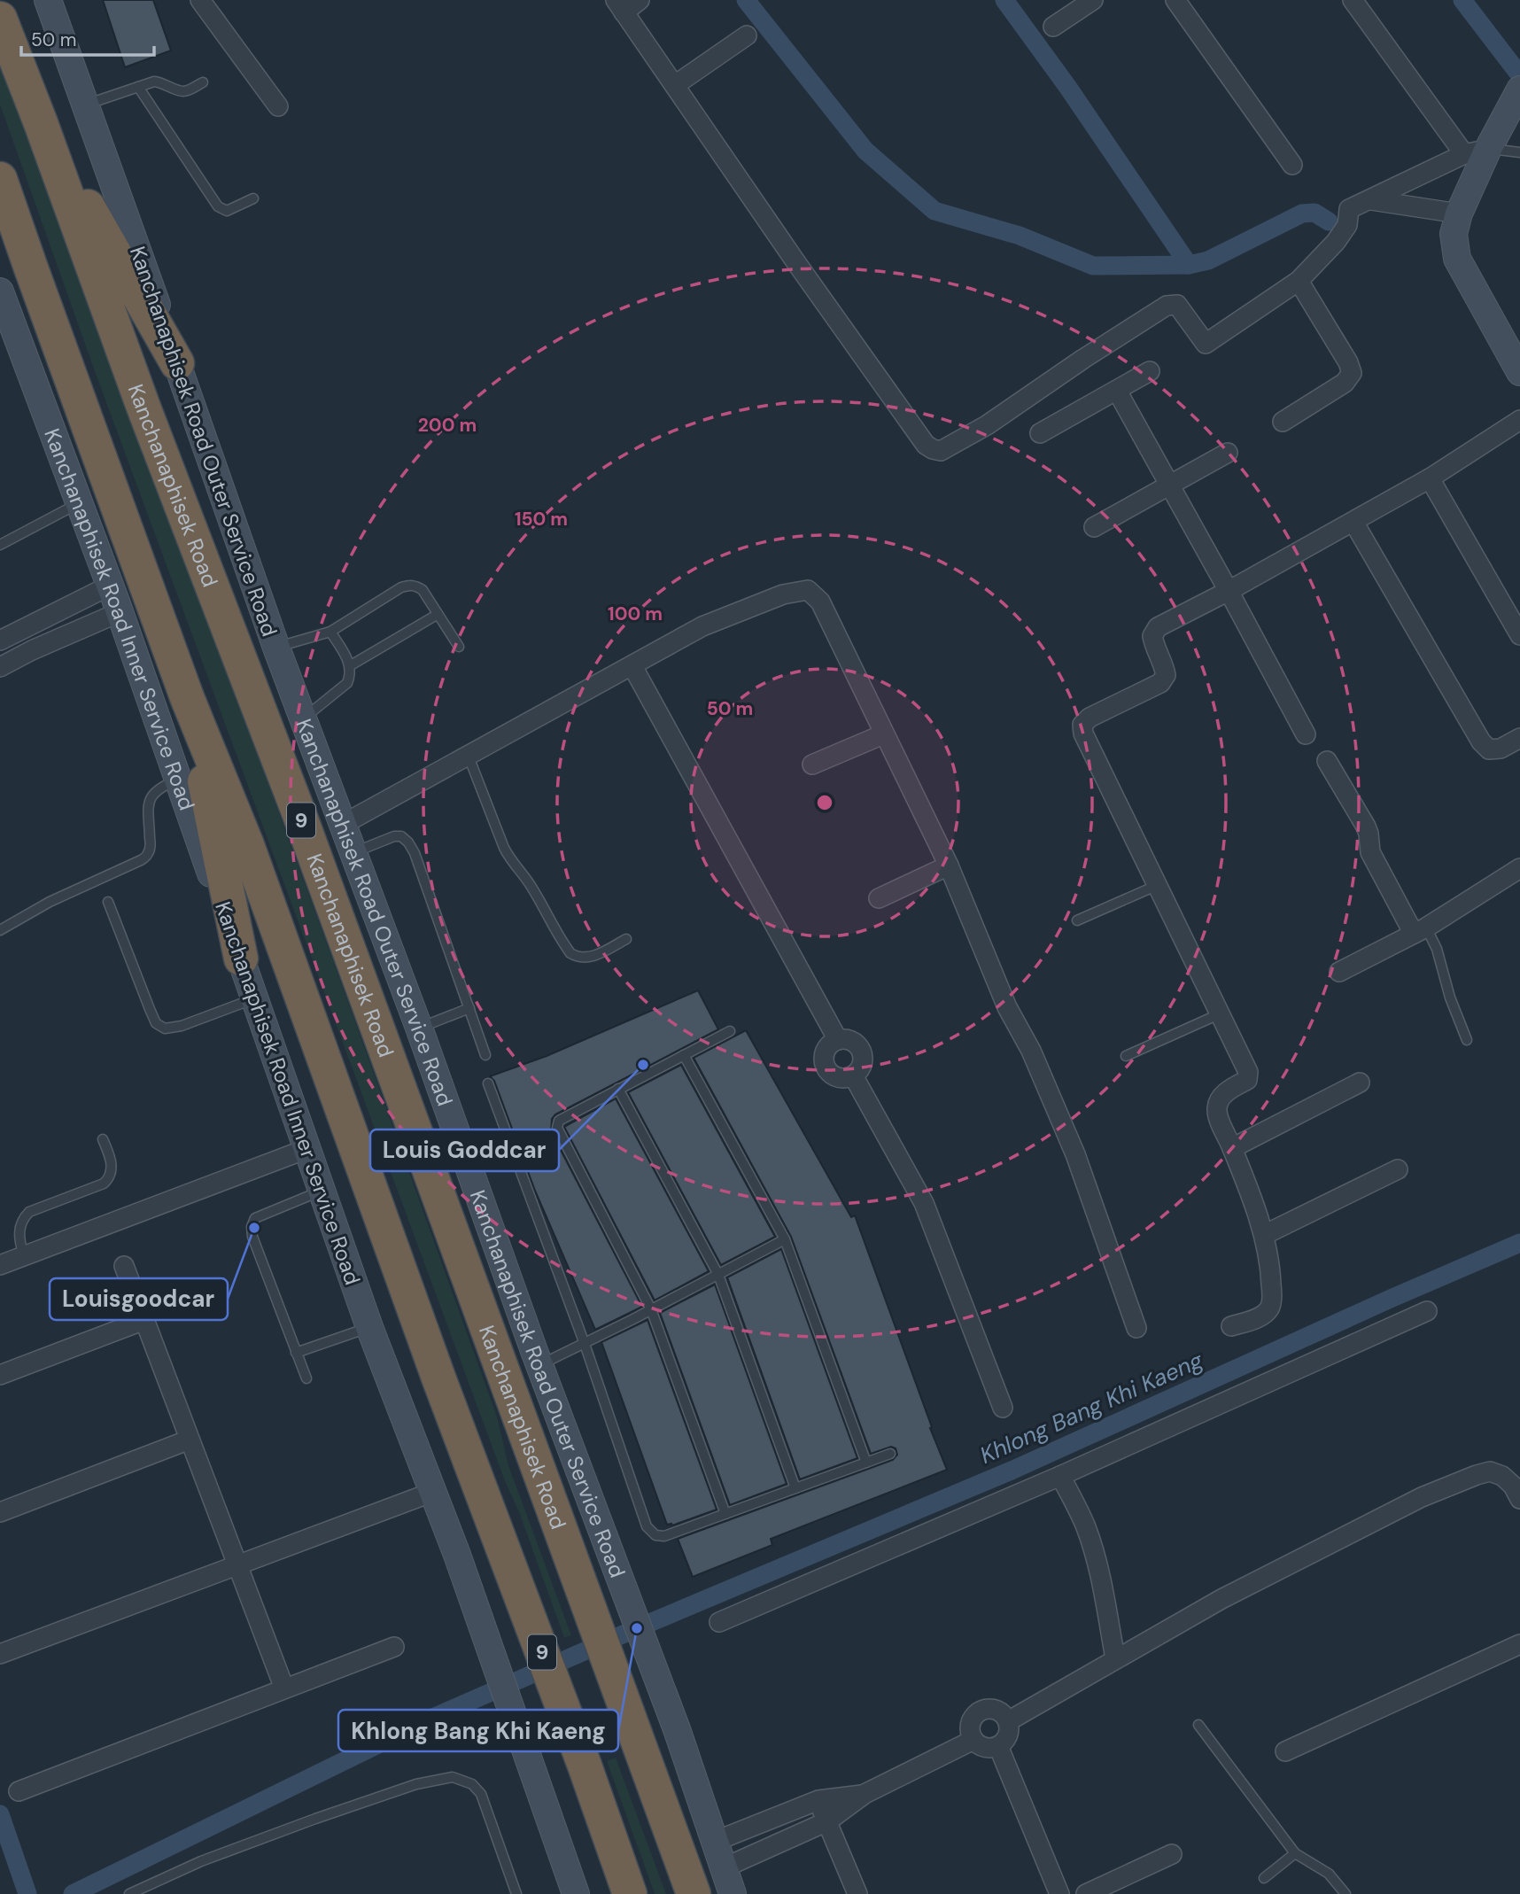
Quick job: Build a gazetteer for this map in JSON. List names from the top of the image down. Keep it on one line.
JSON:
{"streets":{"highway":["Kanchanaphisek Road","9"],"main road":["Kanchanaphisek Road Outer Service Road","Kanchanaphisek Road Inner Service Road"]},"water":["Khlong Bang Khi Kaeng"],"places":["Louis Goddcar","Louisgoodcar","Khlong Bang Khi Kaeng"],"scale_bar":"50 m","rings":["200 m","150 m","100 m","50 m"]}
